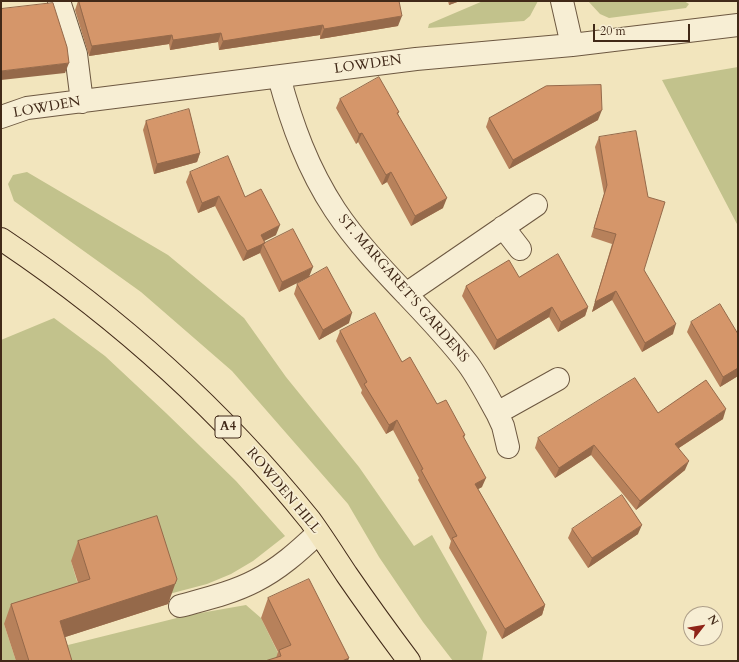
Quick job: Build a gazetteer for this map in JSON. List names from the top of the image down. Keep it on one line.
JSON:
{"streets":{"main road":["A4","ROWDEN HILL"],"street":["LOWDEN","ST. MARGARET'S GARDENS"]},"crossings":[["LOWDEN","ST. MARGARET'S GARDENS"]],"scale_bar":"20 m","north":"top right"}
